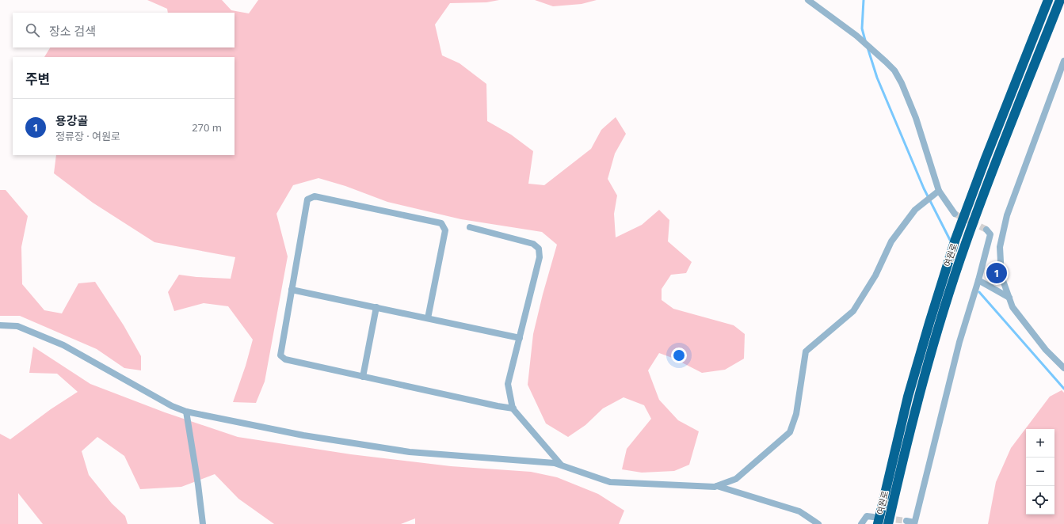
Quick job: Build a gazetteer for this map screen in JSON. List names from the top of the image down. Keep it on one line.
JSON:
{"streets":{"highway":["여원로"]},"page":{"search":"장소 검색","heading":"주변","list":[{"mark":"1","name":"용강골","note":"정류장 · 여원로","value":"270 m"}],"pins":"1","map_buttons":["+","−"]}}
